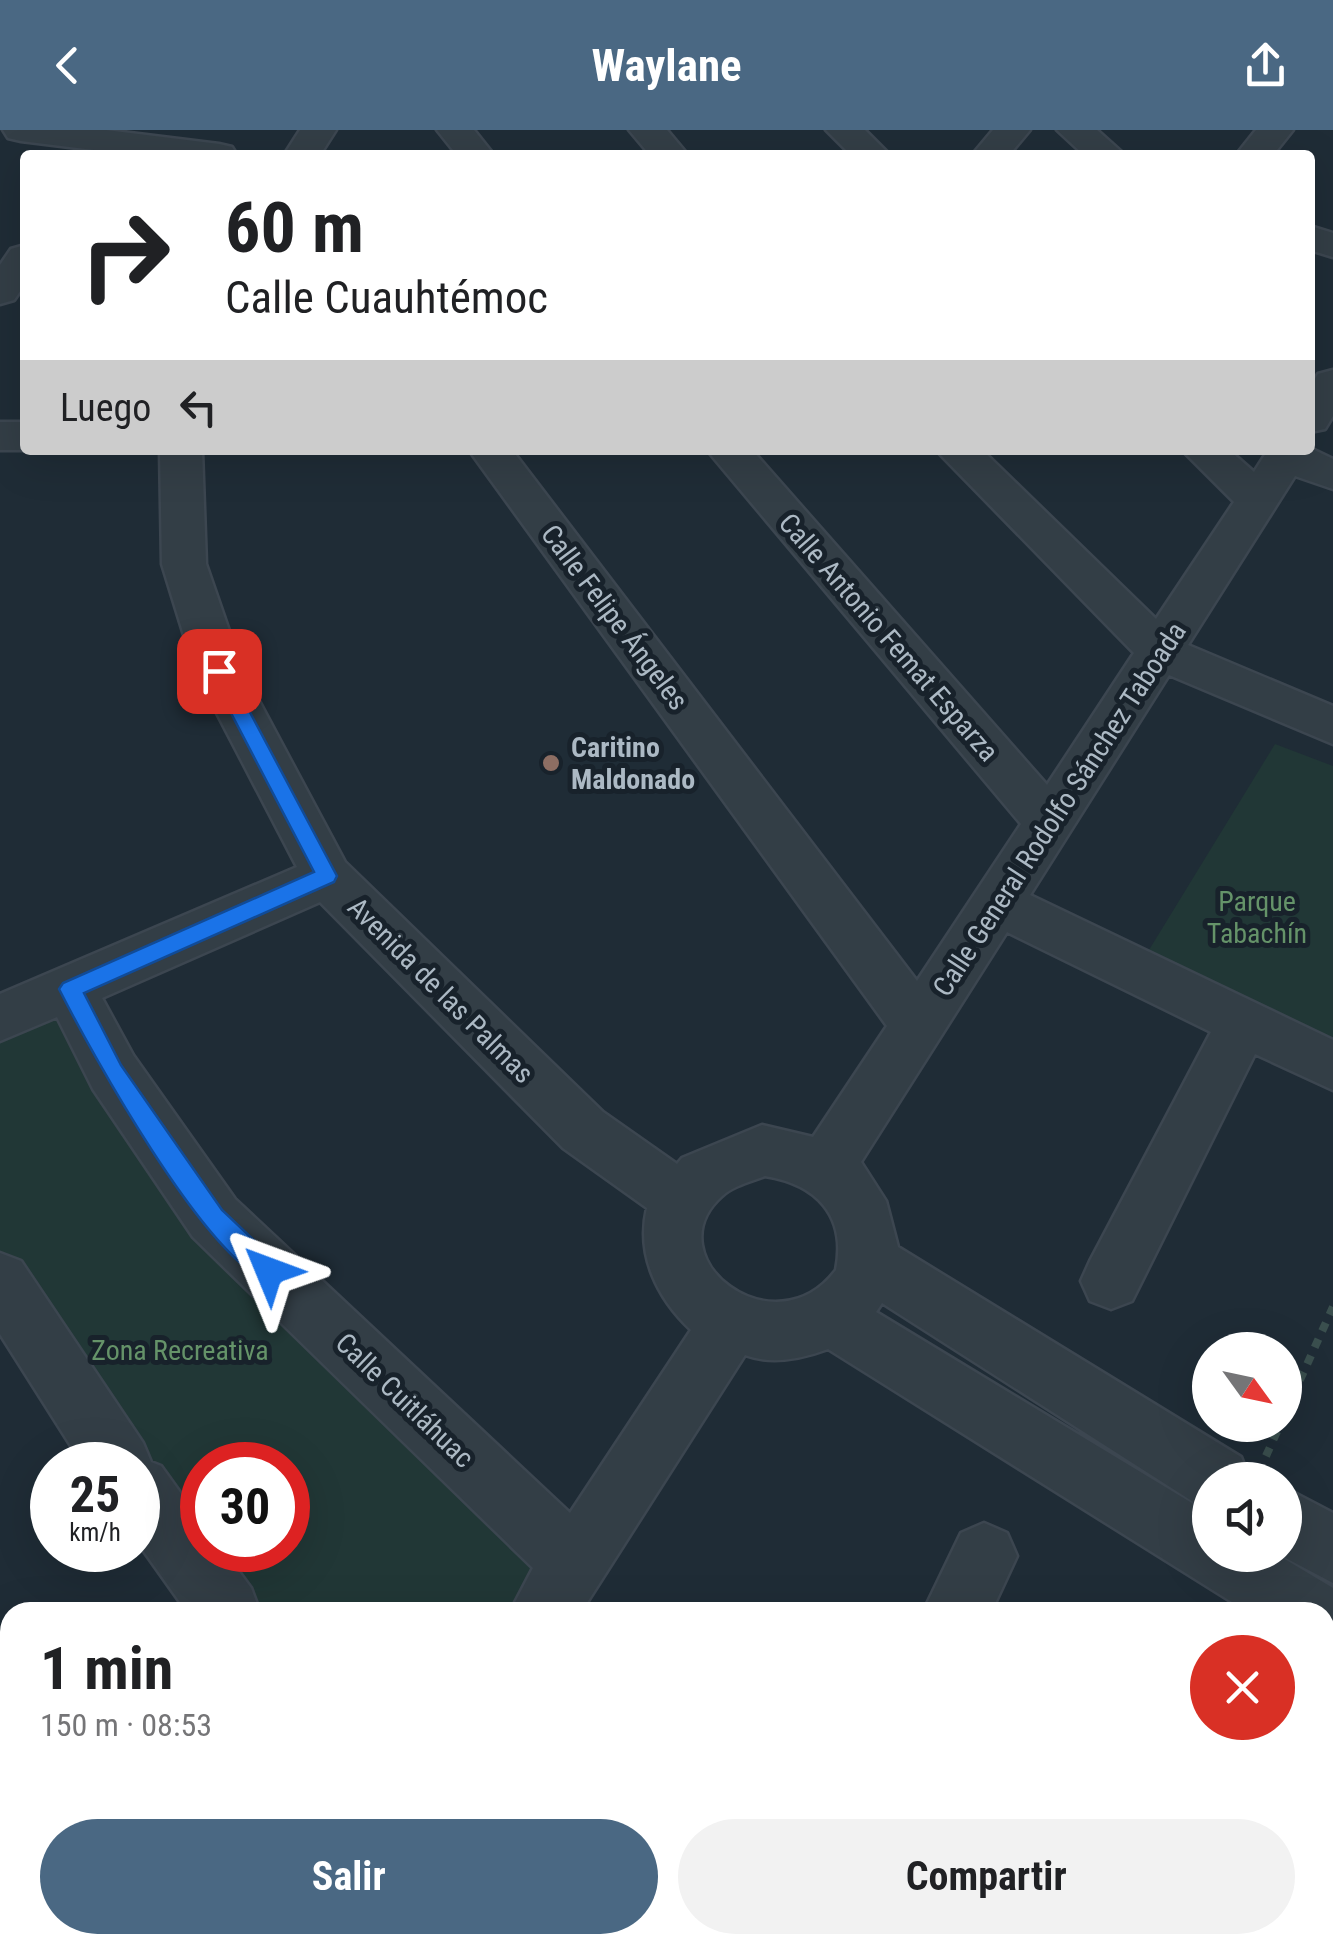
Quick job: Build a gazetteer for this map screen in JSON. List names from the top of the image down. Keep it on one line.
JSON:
{"streets":{"street":["Calle Felipe Ángeles","Calle Antonio Femat Esparza","Calle General Rodolfo Sánchez Taboada","Avenida de las Palmas","Calle Cuitláhuac"]},"crossings":[["Calle Felipe Ángeles","Calle General Rodolfo Sánchez Taboada"],["Calle Antonio Femat Esparza","Calle General Rodolfo Sánchez Taboada"],["Calle General Rodolfo Sánchez Taboada","Avenida de las Palmas"]],"parks":["Parque Tabachín","Zona Recreativa"],"places":["Caritino Maldonado"],"north":"bottom right","page":{"header":"Waylane","turn":["60 m","Calle Cuauhtémoc"],"then":"Luego","speed":"25 km/h","limit":"30","heading":["1 min","150 m · 08:53"],"buttons":["Salir","Compartir"]}}
